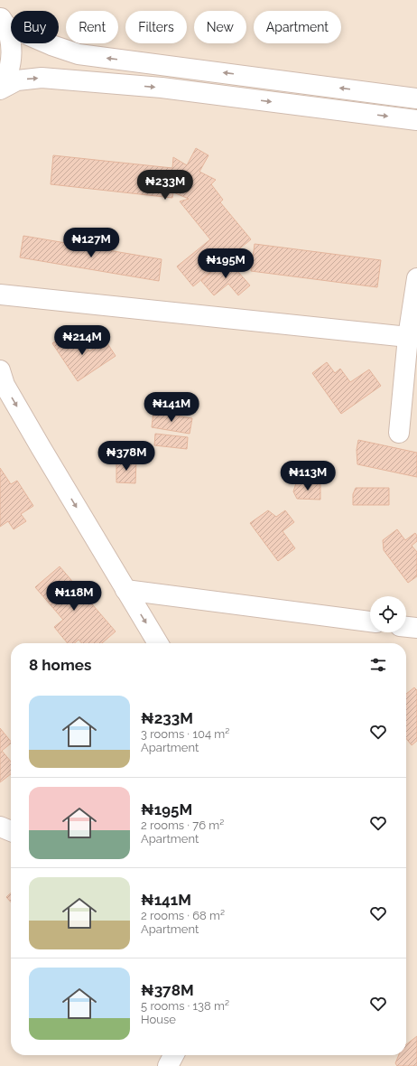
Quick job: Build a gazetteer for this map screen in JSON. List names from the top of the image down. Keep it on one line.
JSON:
{"page":{"chip":["Buy","Rent","Filters","New","Apartment"],"price":["₦233M","₦127M","₦195M","₦214M","₦141M","₦378M","₦113M","₦118M"],"heading":"8 homes","list":[{"name":"₦233M","note":"3 rooms · 104 m² · Apartment"},{"name":"₦195M","note":"2 rooms · 76 m² · Apartment"},{"name":"₦141M","note":"2 rooms · 68 m² · Apartment"},{"name":"₦378M","note":"5 rooms · 138 m² · House"}]}}
